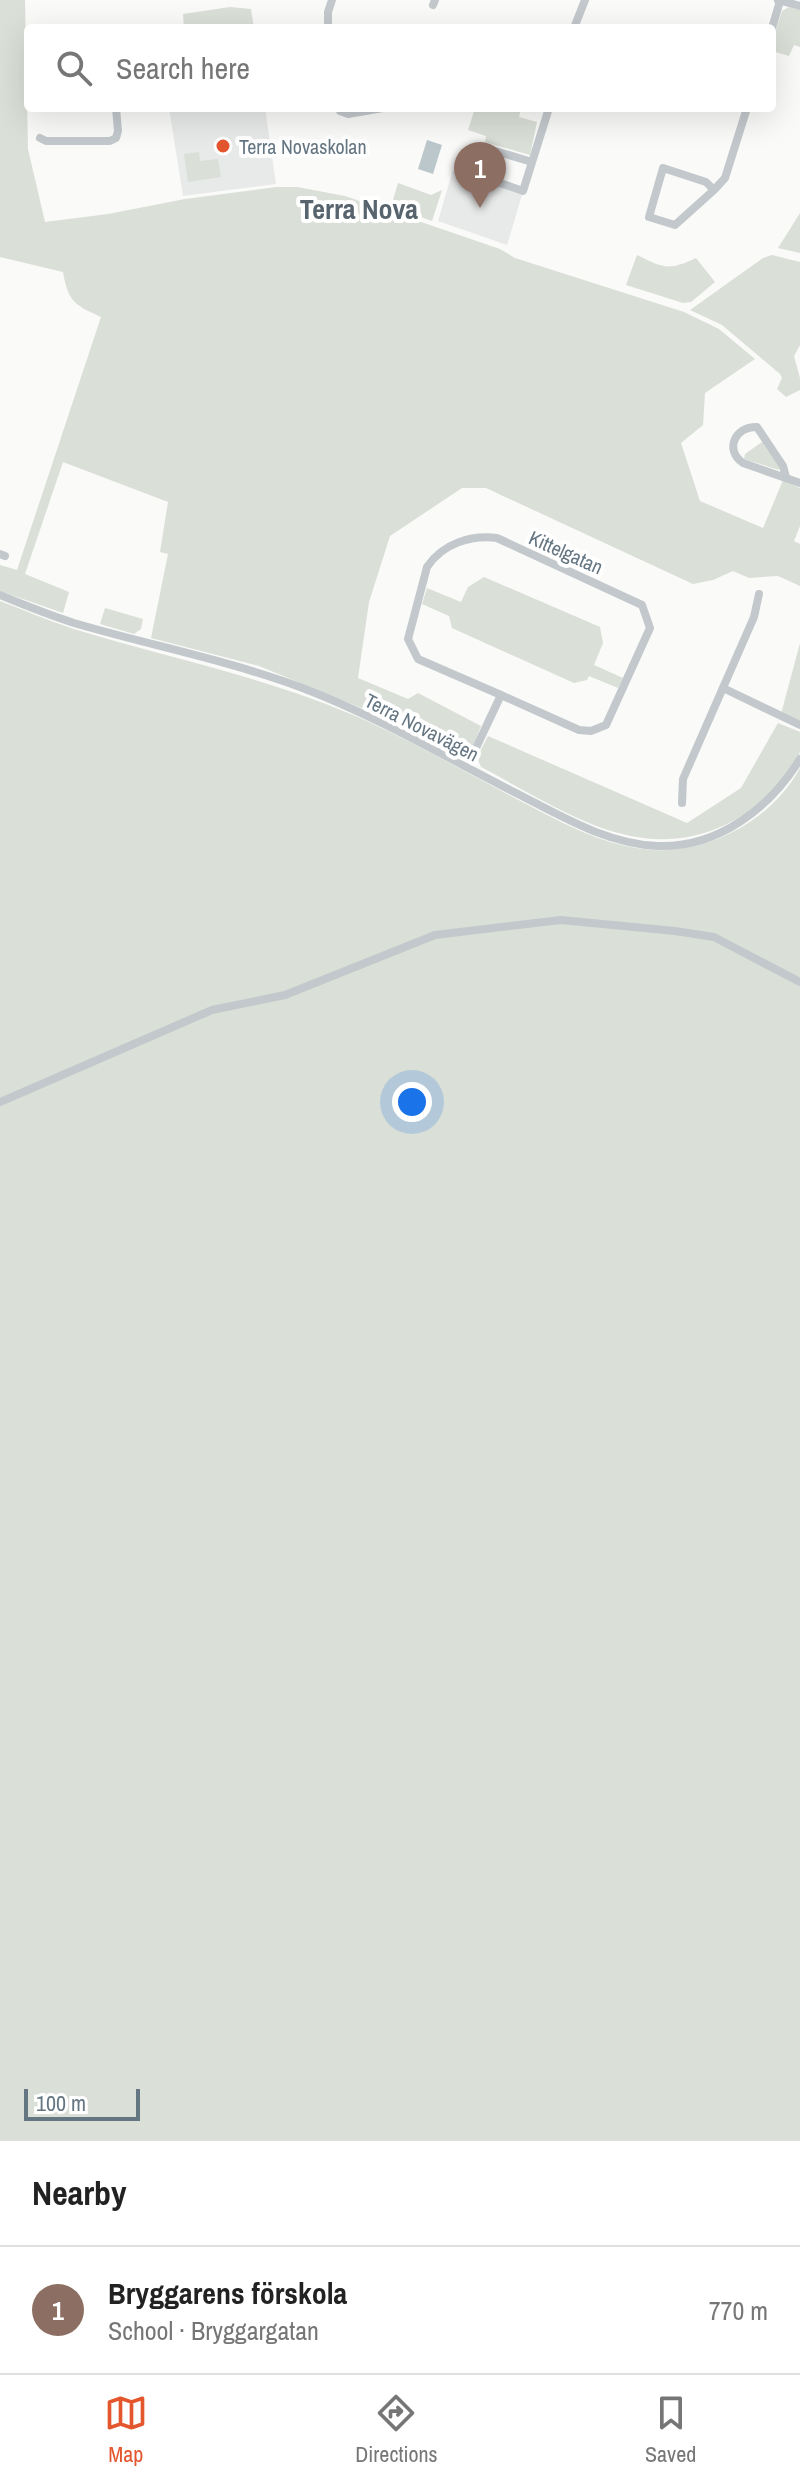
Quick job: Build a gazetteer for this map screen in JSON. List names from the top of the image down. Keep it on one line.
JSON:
{"streets":{"street":["Kittelgatan","Terra Novavägen"]},"districts":["Terra Nova"],"places":["Terra Novaskolan"],"scale_bar":"100 m","page":{"search":"Search here","pins":"1","scale":"100 m","heading":"Nearby","list":[{"mark":"1","name":"Bryggarens förskola","note":"School · Bryggargatan","value":"770 m"}],"nav":["Map","Directions","Saved"]}}
